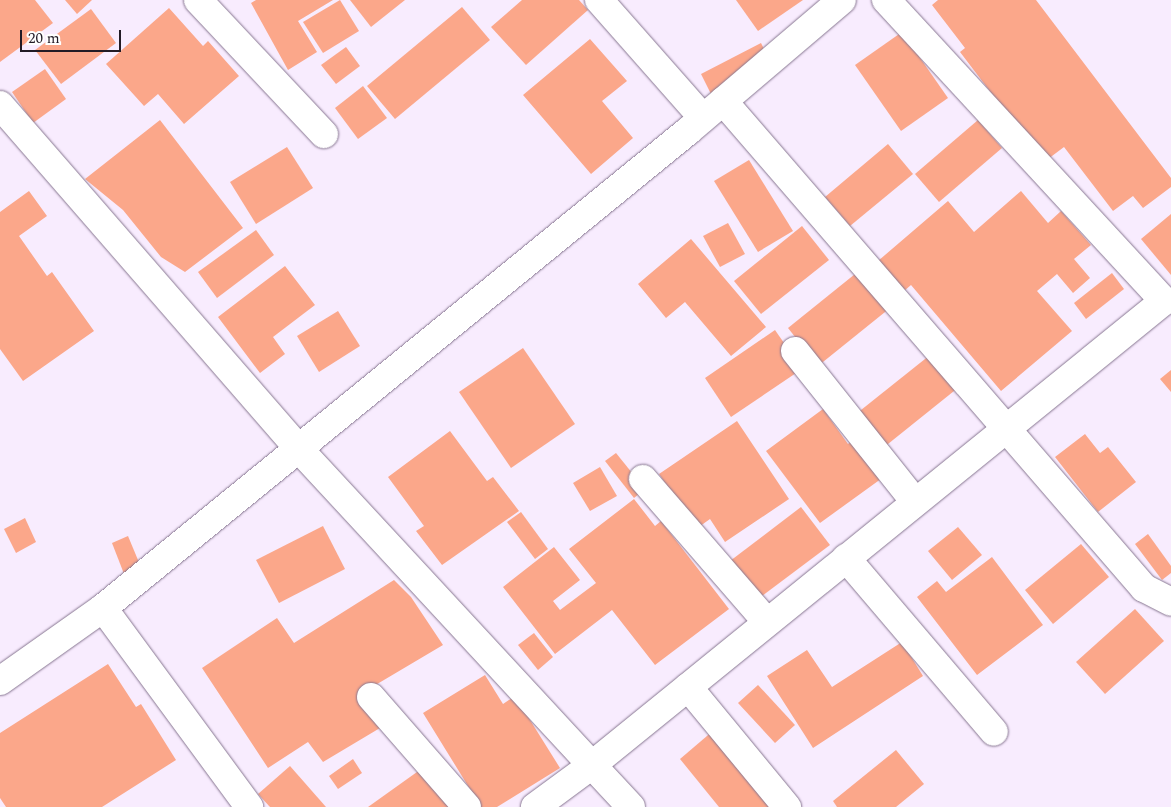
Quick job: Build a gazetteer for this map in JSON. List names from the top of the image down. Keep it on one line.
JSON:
{"scale_bar":"20 m"}
